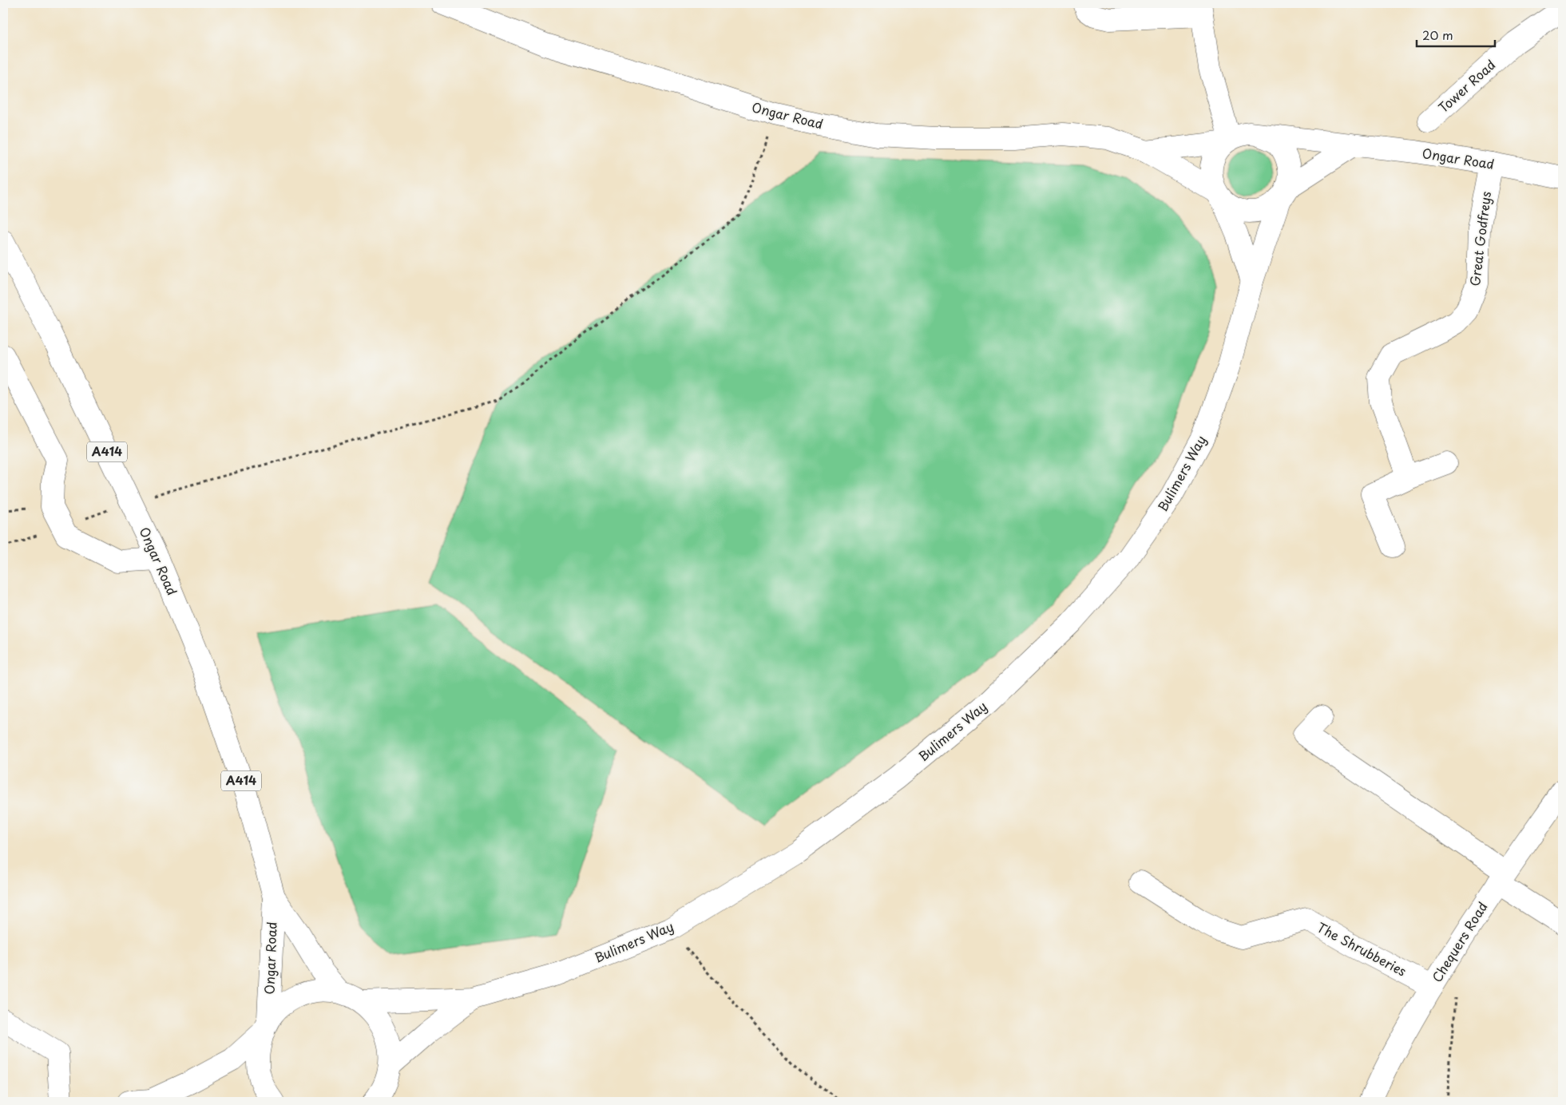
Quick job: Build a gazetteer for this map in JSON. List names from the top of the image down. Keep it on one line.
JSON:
{"streets":{"main road":["Tower Road","Ongar Road","Great Godfreys","A414","Bulimers Way","Chequers Road","The Shrubberies"]},"crossings":[["Ongar Road","Great Godfreys"],["Ongar Road","Bulimers Way"],["Chequers Road","The Shrubberies"]],"scale_bar":"20 m"}
